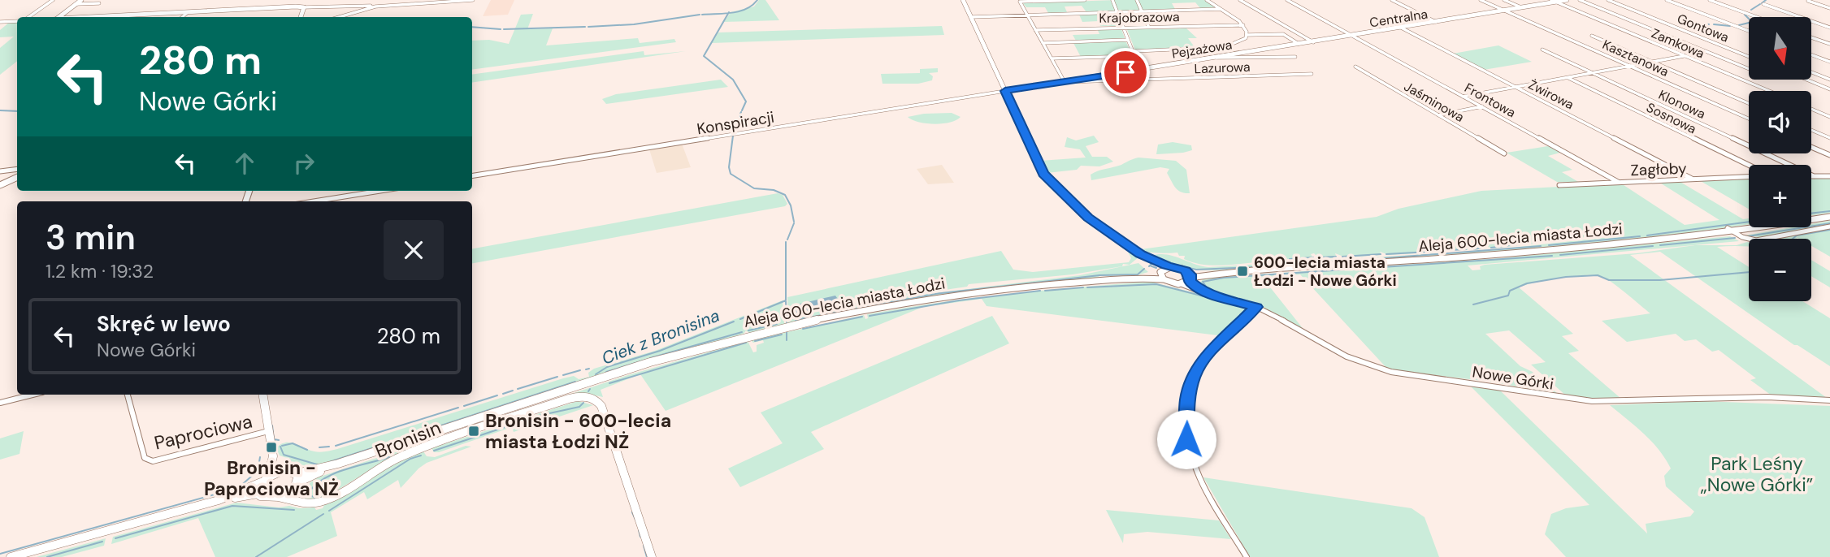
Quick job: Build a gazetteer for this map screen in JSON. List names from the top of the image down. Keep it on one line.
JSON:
{"streets":{"street":["Krajobrazowa","Centralna","Gontowa","Zamkowa","Pejzażowa","Kasztanowa","Lazurowa","Żwirowa","Frontowa","Jaśminowa","Klonowa","Sosnowa","Konspiracji","Zagłoby","Aleja 600-lecia miasta Łodzi","Nowe Górki","Paprociowa","Bronisin"]},"crossings":[["Centralna","Zamkowa"],["Centralna","Pejzażowa"],["Centralna","Kasztanowa"],["Centralna","Żwirowa"],["Centralna","Frontowa"],["Pejzażowa","Lazurowa"],["Pejzażowa","Konspiracji"],["Żwirowa","Zagłoby"],["Frontowa","Zagłoby"],["Aleja 600-lecia miasta Łodzi","Nowe Górki"],["Aleja 600-lecia miasta Łodzi","Bronisin"]],"water":["Ciek z Bronisina"],"parks":["Park Leśny „Nowe Górki”"],"places":{"transit":["600-lecia miasta Łodzi - Nowe Górki","Bronisin - 600-lecia miasta Łodzi NŻ","Bronisin - Paprociowa NŻ"]},"north":"bottom","page":{"map_buttons":["+","−"],"turn":["280 m","Nowe Górki"],"heading":["3 min","1.2 km · 19:32"],"list":[{"name":"Skręć w lewo","note":"Nowe Górki","value":"280 m"}]}}
